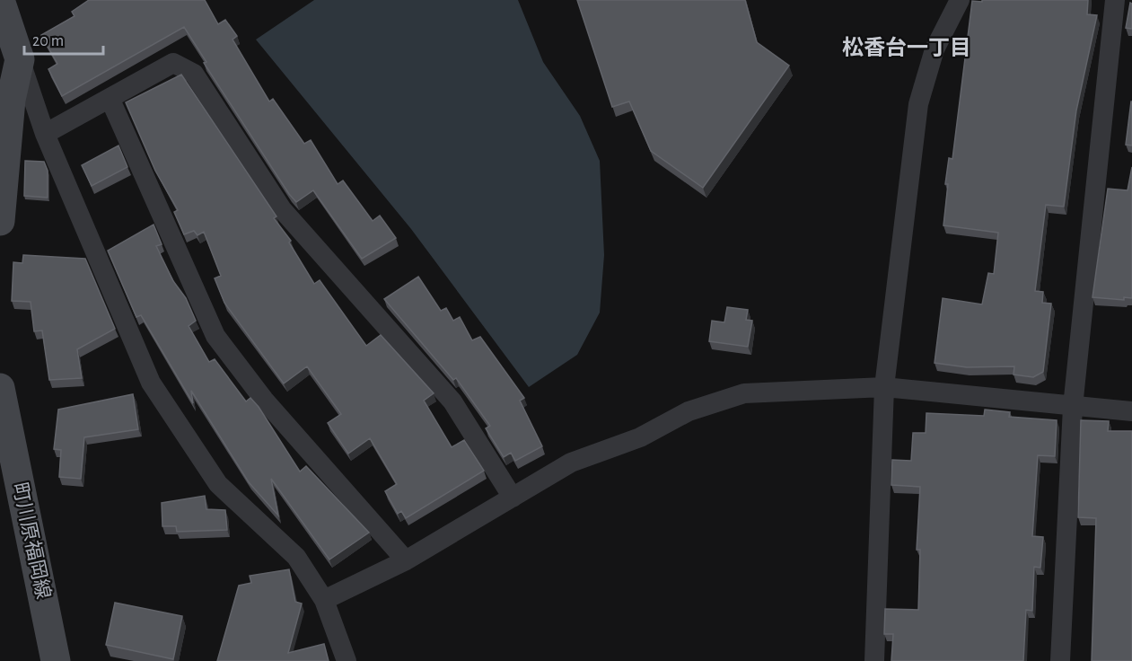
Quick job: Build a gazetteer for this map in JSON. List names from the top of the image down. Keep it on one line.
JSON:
{"streets":{"main road":["町川原福岡線"]},"districts":["松香台一丁目"],"scale_bar":"20 m"}
